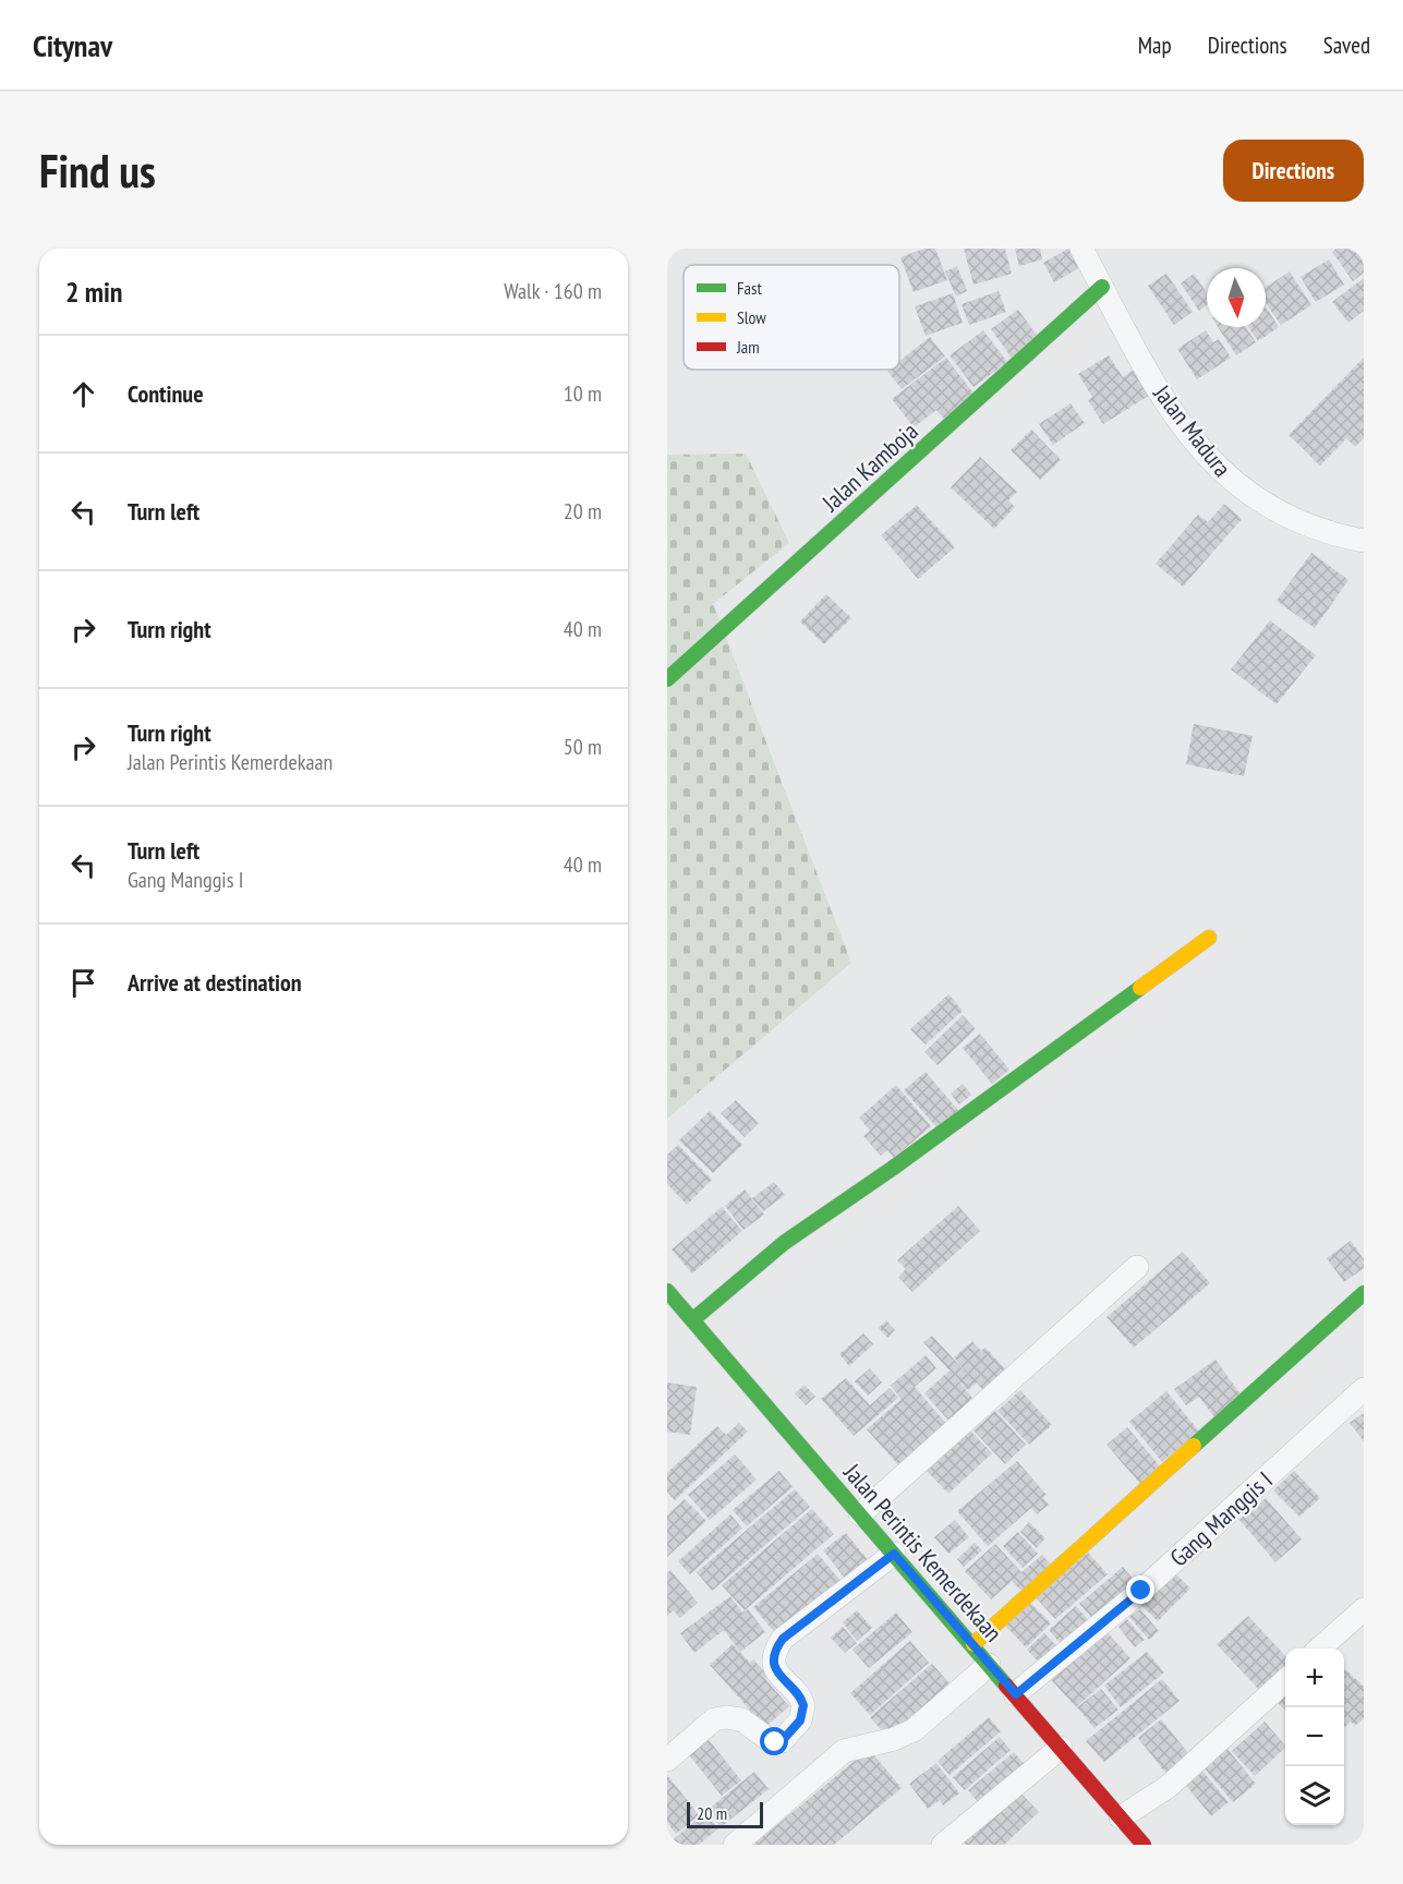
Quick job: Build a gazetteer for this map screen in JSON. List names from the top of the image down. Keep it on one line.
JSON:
{"streets":{"street":["Jalan Madura","Jalan Kamboja","Gang Manggis I","Jalan Perintis Kemerdekaan"]},"crossings":[["Jalan Madura","Jalan Kamboja"],["Gang Manggis I","Jalan Perintis Kemerdekaan"]],"legend":["Fast","Slow","Jam"],"scale_bar":"20 m","north":"bottom","page":{"header":"Citynav","nav":["Map","Directions","Saved"],"buttons":"Directions","title":"Find us","heading":["2 min","Walk · 160 m"],"list":[["Continue","10 m"],["Turn left","20 m"],["Turn right","40 m"],["Turn right","Jalan Perintis Kemerdekaan","50 m"],["Turn left","Gang Manggis I","40 m"],"Arrive at destination"],"map_buttons":["+","−"],"scale":"20 m"}}
